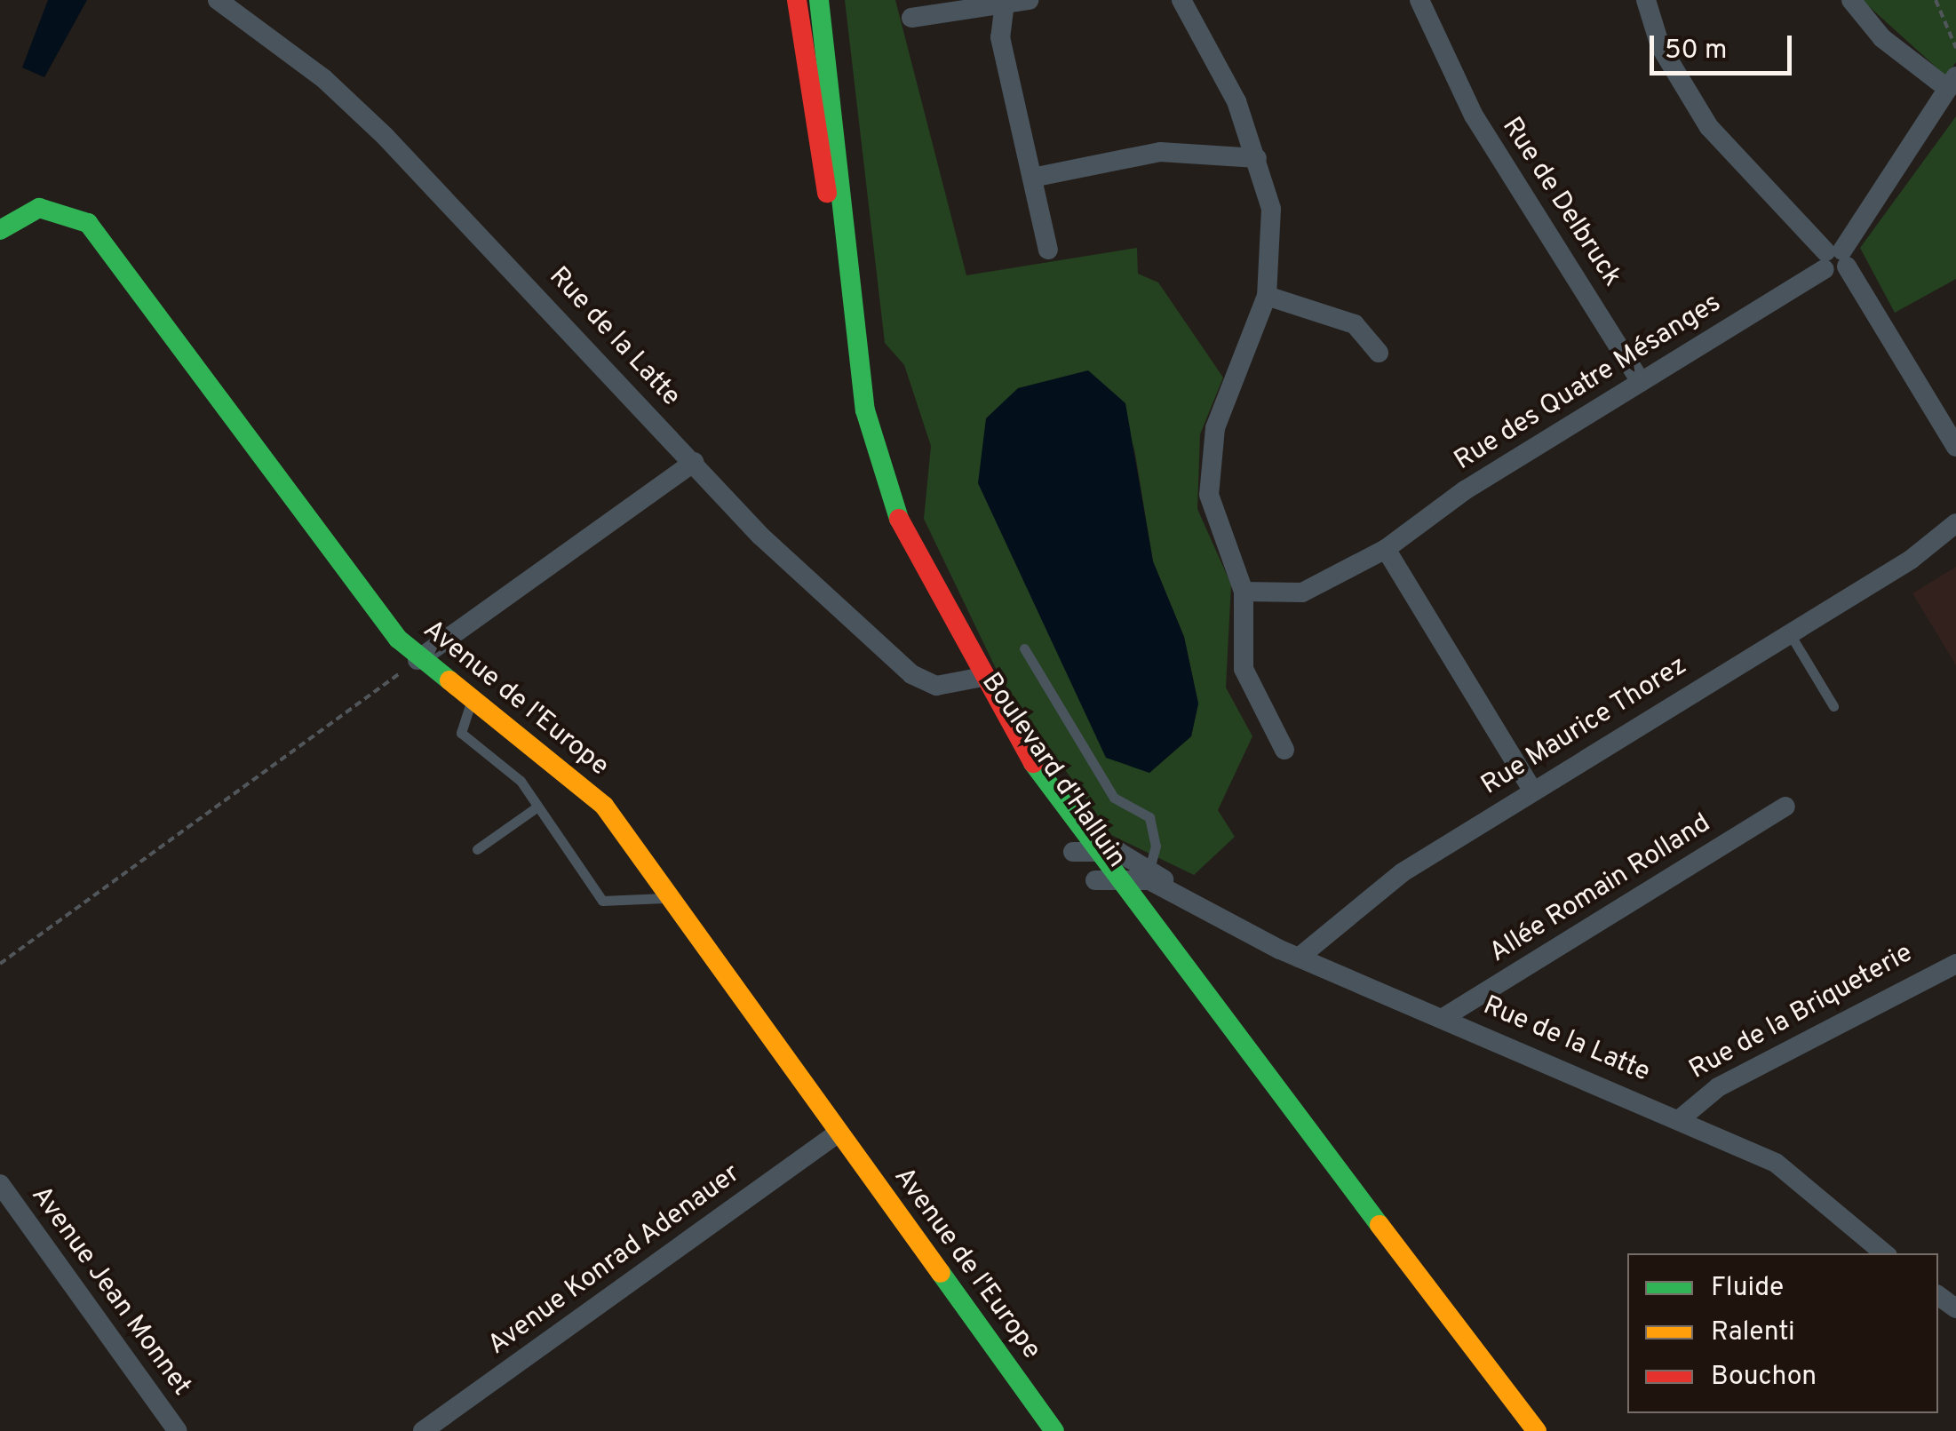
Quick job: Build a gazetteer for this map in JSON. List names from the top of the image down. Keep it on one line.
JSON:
{"streets":{"main road":["Avenue de l'Europe","Boulevard d'Halluin"],"street":["Rue de Delbruck","Rue de la Latte","Rue des Quatre Mésanges","Rue Maurice Thorez","Allée Romain Rolland","Rue de la Briqueterie","Avenue Konrad Adenauer","Avenue Jean Monnet"]},"crossings":[["Rue de Delbruck","Rue des Quatre Mésanges"],["Rue de la Latte","Rue Maurice Thorez"],["Rue de la Latte","Boulevard d'Halluin"],["Rue de la Latte","Allée Romain Rolland"],["Rue de la Latte","Rue de la Briqueterie"],["Avenue de l'Europe","Avenue Konrad Adenauer"]],"legend":["Fluide","Ralenti","Bouchon"],"scale_bar":"50 m"}
